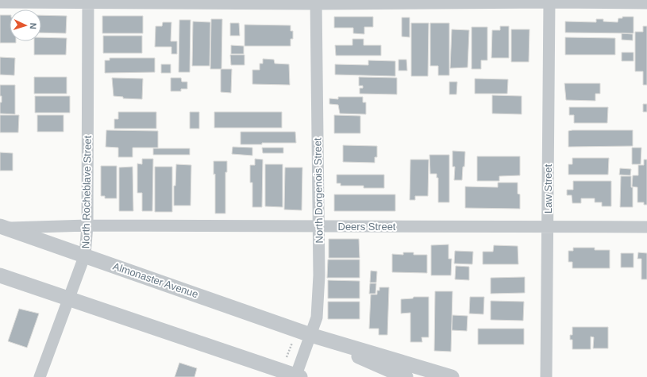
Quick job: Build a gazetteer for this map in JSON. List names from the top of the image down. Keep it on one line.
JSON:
{"streets":{"street":["Law Street","North Dorgenois Street","North Rocheblave Street","Deers Street","Almonaster Avenue"]},"crossings":[["Law Street","Deers Street"],["North Dorgenois Street","Deers Street"],["North Dorgenois Street","Almonaster Avenue"],["North Rocheblave Street","Deers Street"],["North Rocheblave Street","Almonaster Avenue"],["Deers Street","Almonaster Avenue"]],"north":"right"}
